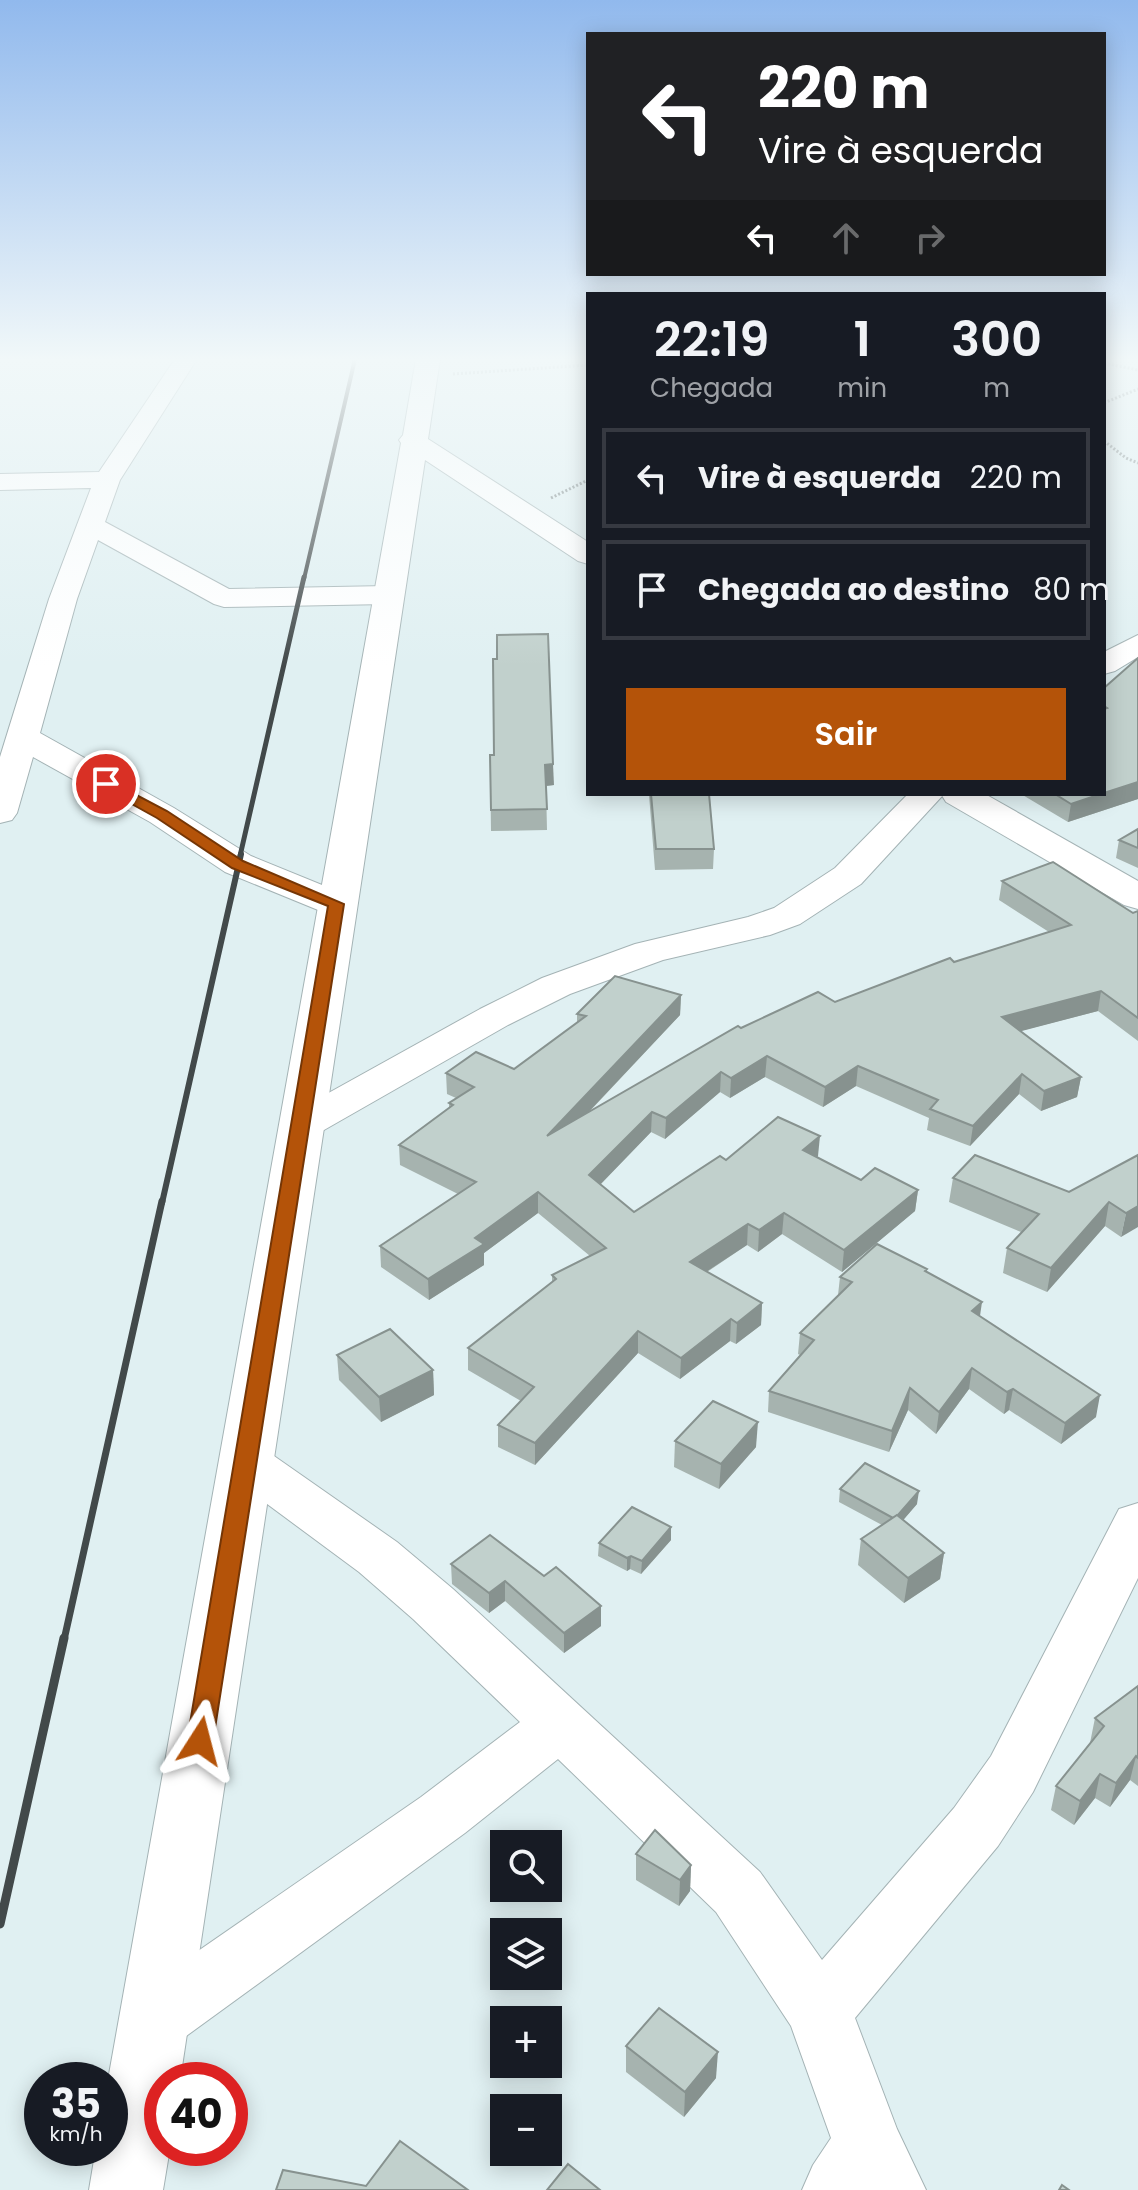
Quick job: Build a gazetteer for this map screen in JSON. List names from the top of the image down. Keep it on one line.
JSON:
{"page":{"turn":["220 m","Vire à esquerda"],"eta":["22:19","Chegada","1","min","300","m"],"list":[{"name":"Vire à esquerda","value":"220 m"},{"name":"Chegada ao destino","value":"80 m"}],"buttons":"Sair","map_buttons":["+","−"],"speed":"35 km/h","limit":"40"}}
